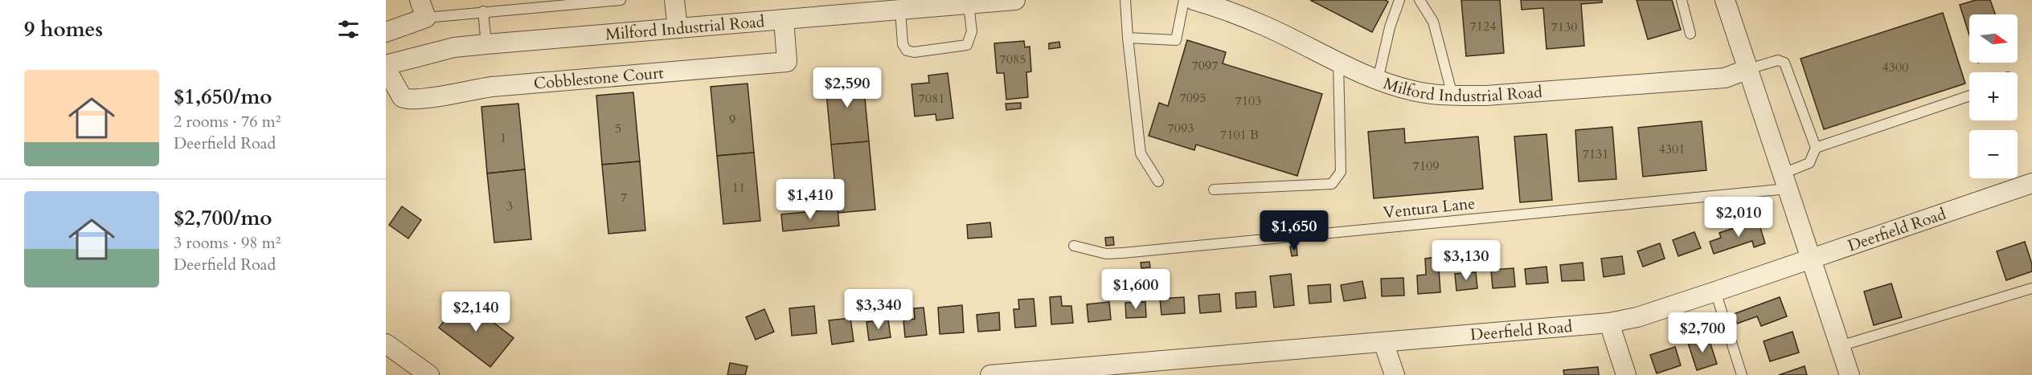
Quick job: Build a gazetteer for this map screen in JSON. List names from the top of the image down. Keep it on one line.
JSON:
{"streets":{"street":["Milford Industrial Road","Cobblestone Court","Deerfield Road"],"lane":["Ventura Lane"]},"crossings":[["Milford Industrial Road","Cobblestone Court"]],"house_numbers":["7124","7130","7085","7097","4300","7095","7081","7103","9","5","7093","7101 B","1","4301","7131","7109","11","7","3"],"north":"right","page":{"heading":"9 homes","map_buttons":["+","−"],"list":[{"name":"$1,650/mo","note":"2 rooms · 76 m² · Deerfield Road"},{"name":"$2,700/mo","note":"3 rooms · 98 m² · Deerfield Road"}],"price":["$2,590","$1,410","$2,010","$1,650","$3,130","$1,600","$3,340","$2,140","$2,700"]}}
